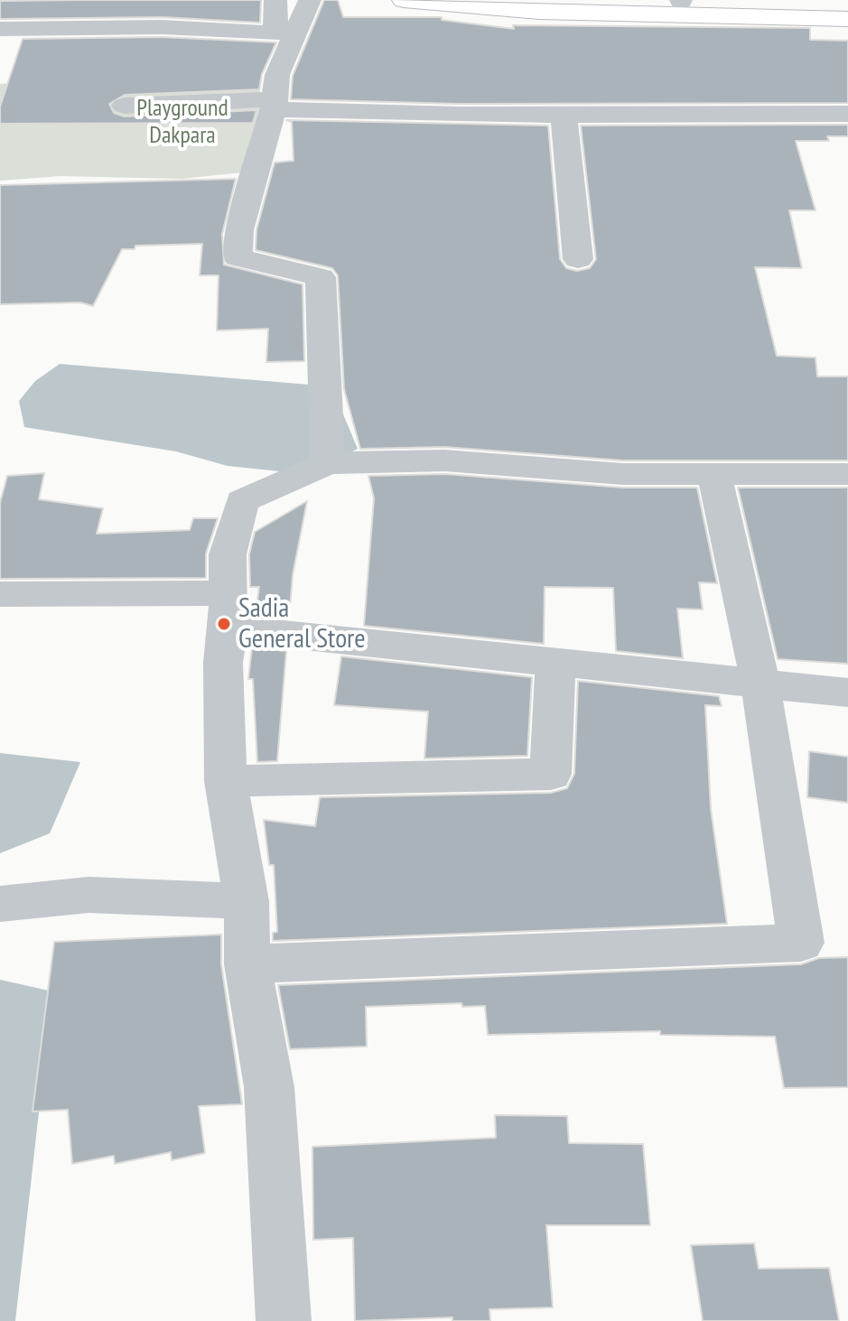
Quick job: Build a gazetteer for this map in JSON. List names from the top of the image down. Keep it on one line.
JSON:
{"parks":["Playground Dakpara"],"places":["Sadia General Store"]}
